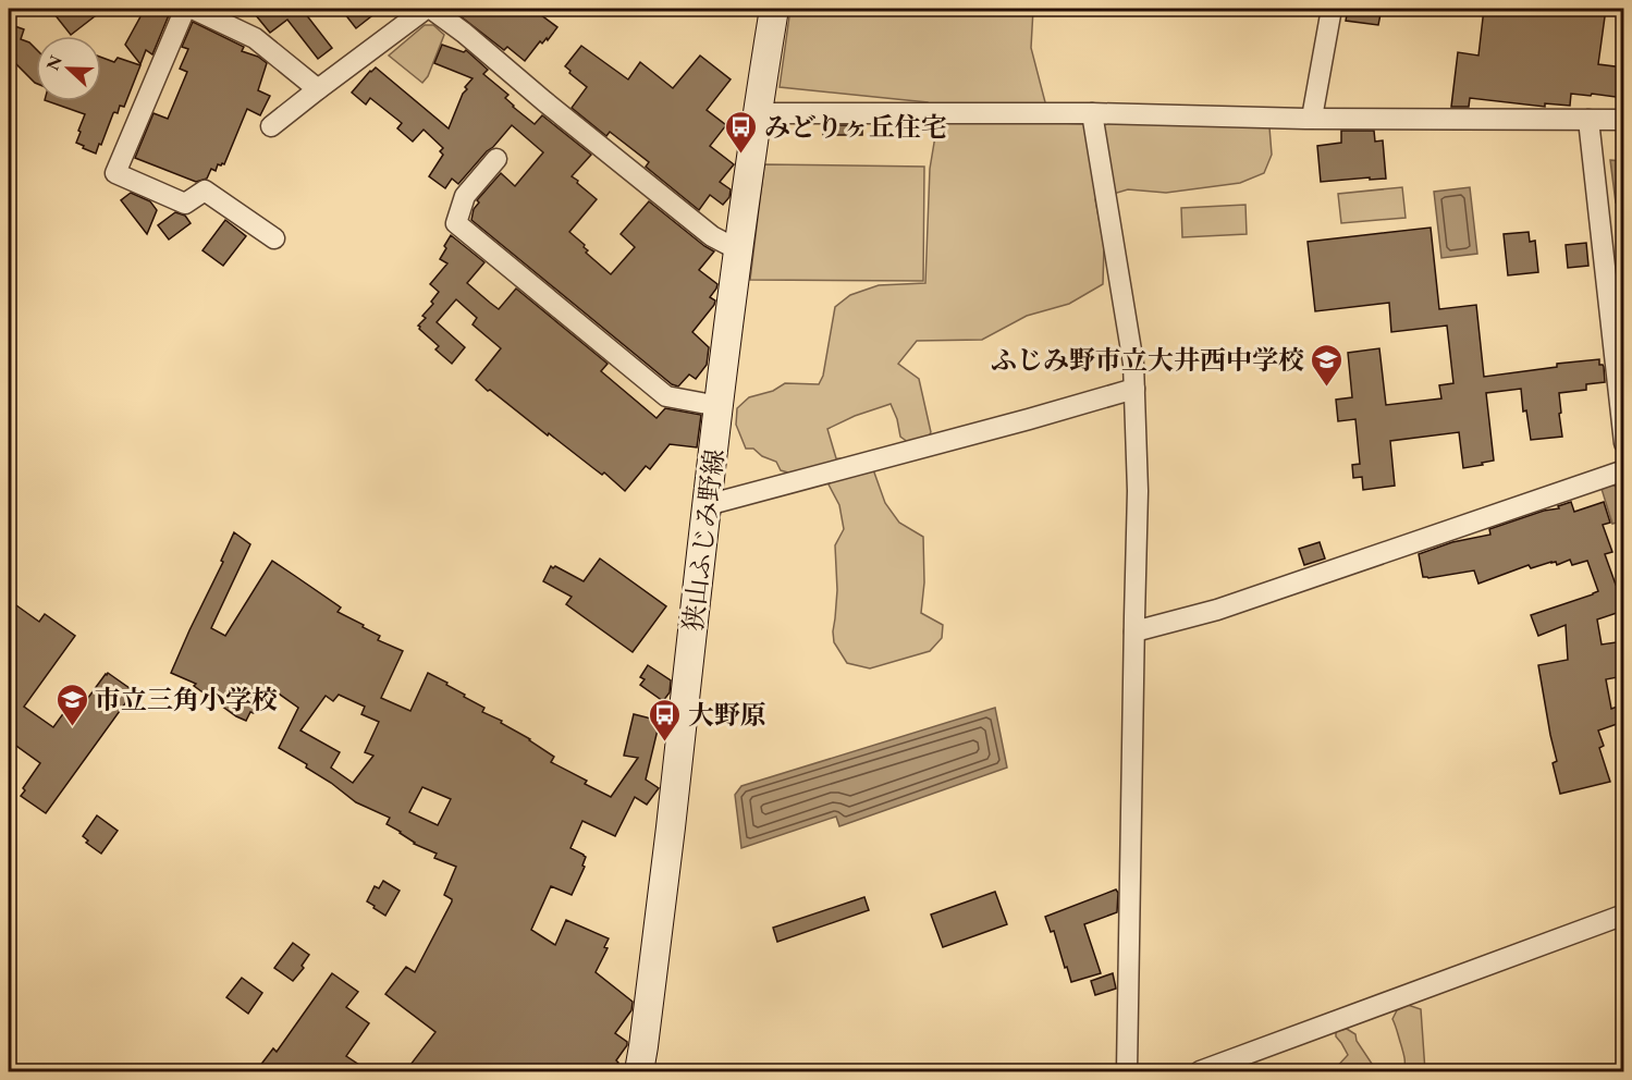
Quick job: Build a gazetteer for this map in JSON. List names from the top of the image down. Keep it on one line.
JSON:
{"streets":{"main road":["狭山ふじみ野線"]},"places":{"bus stop":["みどりヶ丘住宅","大野原"],"school or university":["ふじみ野市立大井西中学校","市立三角小学校"]},"north":"left"}
